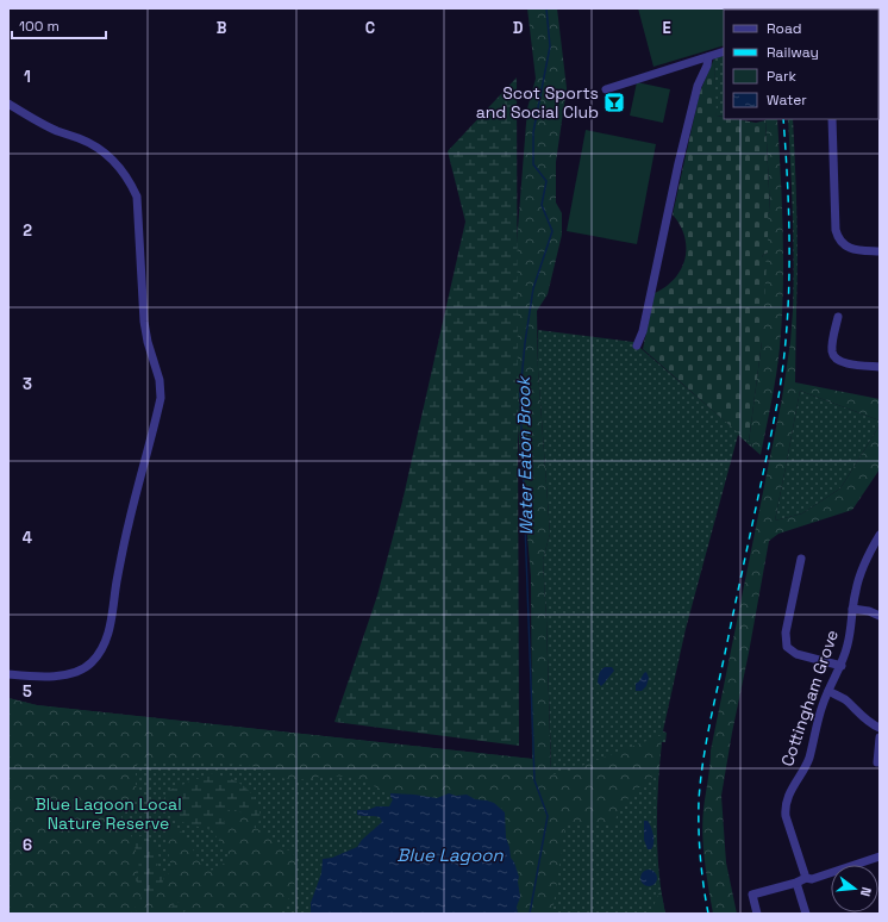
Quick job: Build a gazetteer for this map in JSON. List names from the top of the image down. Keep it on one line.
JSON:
{"streets":{"street":["Cottingham Grove"]},"water":["Water Eaton Brook","Blue Lagoon"],"parks":["Blue Lagoon Local Nature Reserve"],"places":{"bar":["Scot Sports and Social Club"]},"legend":["Road","Railway","Park","Water"],"scale_bar":"100 m","north":"right","grid":{"columns":["B","C","D","E"],"rows":["1","2","3","4","5","6"]}}
